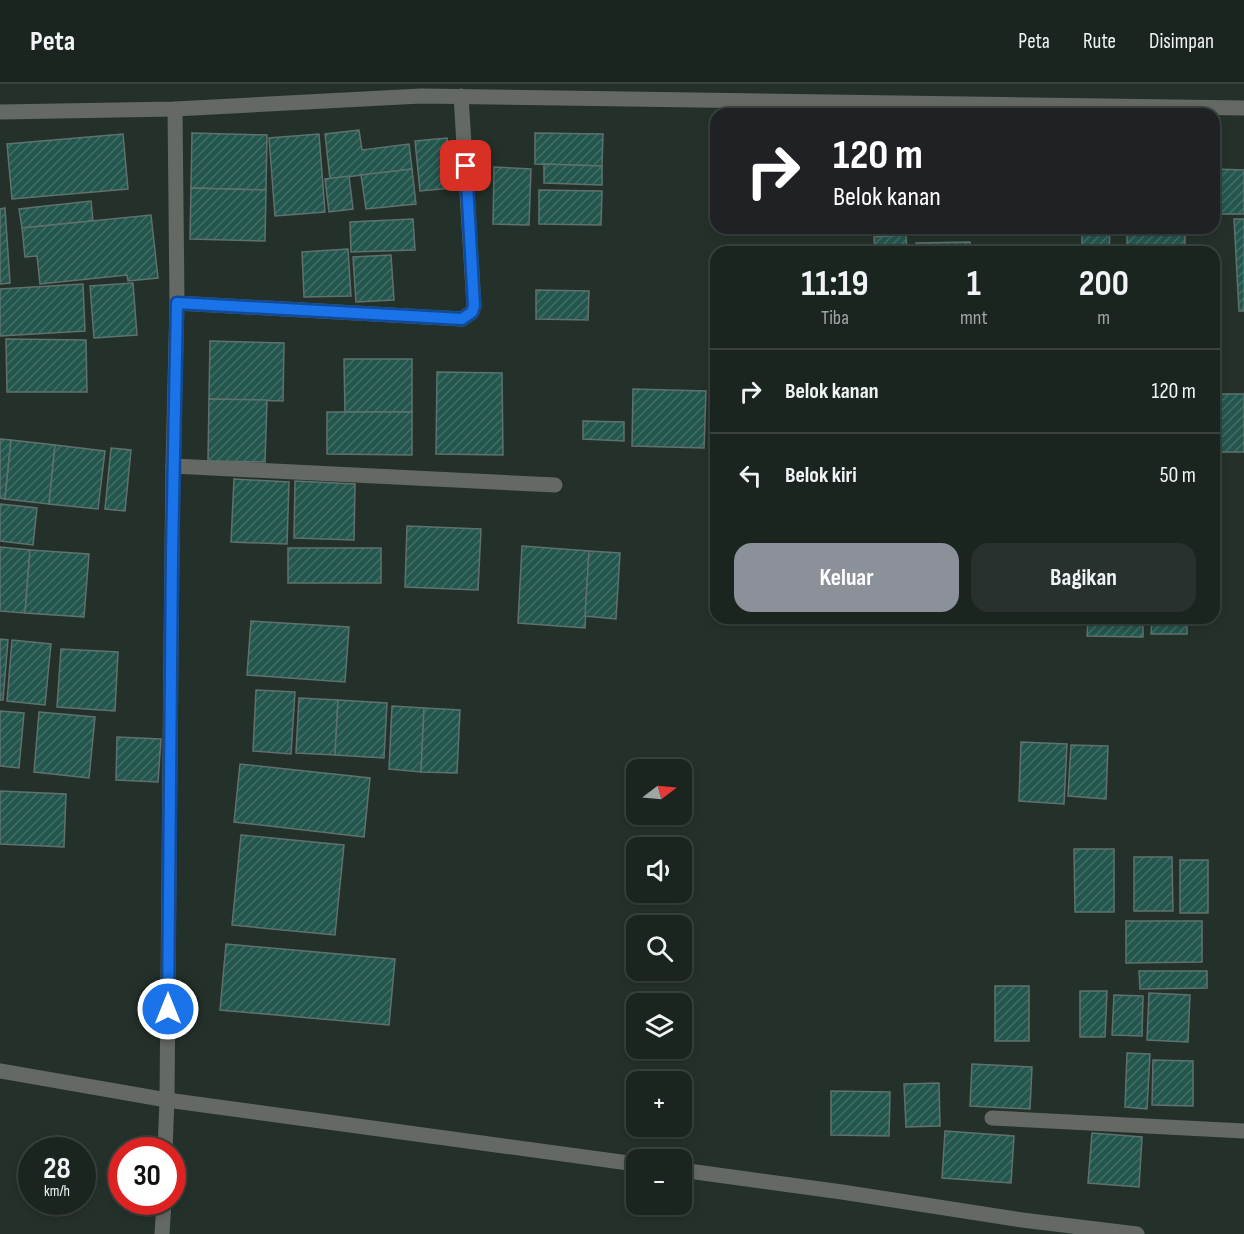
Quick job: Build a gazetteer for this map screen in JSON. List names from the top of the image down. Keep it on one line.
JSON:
{"north":"right","page":{"header":"Peta","nav":["Peta","Rute","Disimpan"],"turn":["120 m","Belok kanan"],"eta":["11:19","Tiba","1","mnt","200","m"],"list":[{"name":"Belok kanan","value":"120 m"},{"name":"Belok kiri","value":"50 m"}],"buttons":["Keluar","Bagikan"],"map_buttons":["+","−"],"speed":"28 km/h","limit":"30"}}
